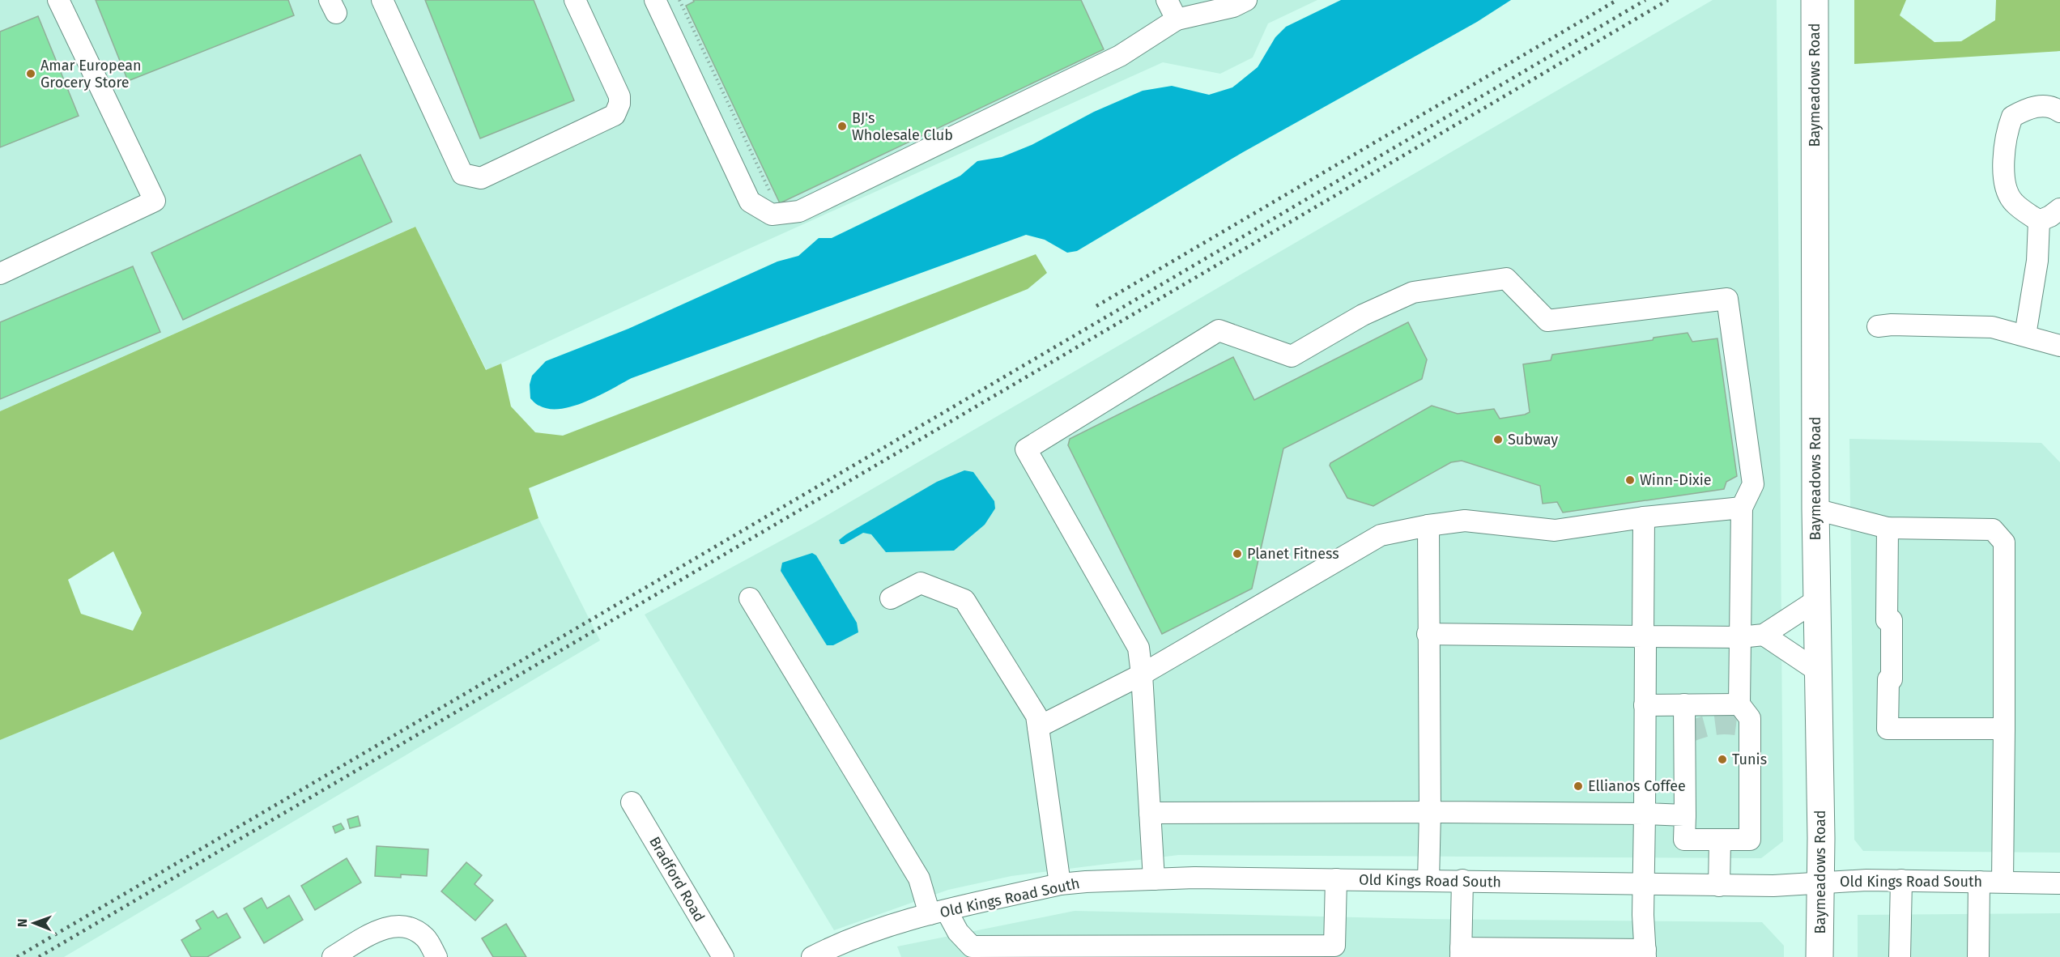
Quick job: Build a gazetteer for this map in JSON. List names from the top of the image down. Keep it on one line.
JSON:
{"streets":{"main road":["Baymeadows Road"],"street":["Bradford Road","Old Kings Road South"]},"crossings":[["Baymeadows Road","Old Kings Road South"]],"places":["Amar European Grocery Store","BJ's Wholesale Club","Subway","Winn-Dixie","Planet Fitness","Tunis","Ellianos Coffee"],"north":"left"}
